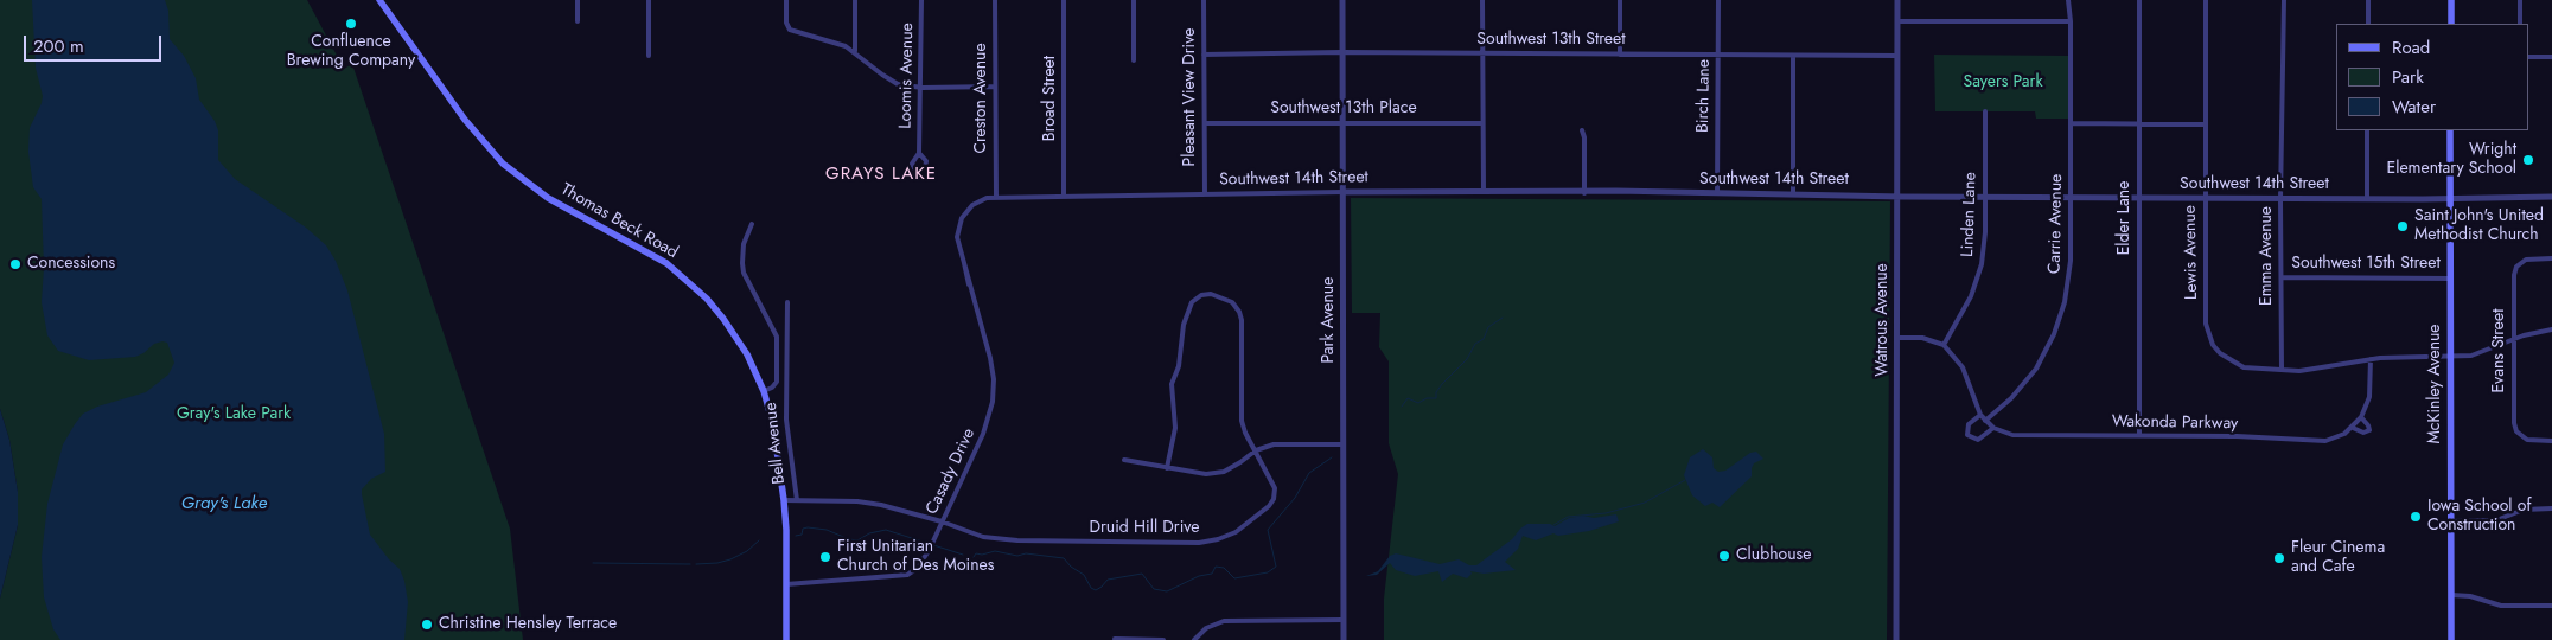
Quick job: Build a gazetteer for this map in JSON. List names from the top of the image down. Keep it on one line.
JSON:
{"streets":{"main road":["Thomas Beck Road","McKinley Avenue","Bell Avenue"],"street":["Southwest 13th Street","Loomis Avenue","Birch Lane","Pleasant View Drive","Creston Avenue","Broad Street","Southwest 13th Place","Southwest 14th Street","Linden Lane","Elder Lane","Carrie Avenue","Lewis Avenue","Emma Avenue","Southwest 15th Street","Park Avenue","Watrous Avenue","Evans Street","Wakonda Parkway","Casady Drive","Druid Hill Drive"]},"crossings":[["Southwest 13th Street","Birch Lane"],["Southwest 13th Street","Pleasant View Drive"],["Southwest 13th Street","Park Avenue"],["Southwest 13th Street","Watrous Avenue"],["Birch Lane","Southwest 14th Street"],["Pleasant View Drive","Southwest 13th Place"],["Pleasant View Drive","Southwest 14th Street"],["Creston Avenue","Southwest 14th Street"],["Creston Avenue","Casady Drive"],["Broad Street","Southwest 14th Street"],["Southwest 13th Place","Park Avenue"],["Southwest 14th Street","Linden Lane"],["Southwest 14th Street","Elder Lane"],["Southwest 14th Street","Carrie Avenue"],["Southwest 14th Street","Lewis Avenue"],["Southwest 14th Street","Emma Avenue"],["Southwest 14th Street","Park Avenue"],["Southwest 14th Street","Watrous Avenue"],["Southwest 14th Street","McKinley Avenue"],["Southwest 14th Street","Casady Drive"],["Linden Lane","Wakonda Parkway"],["Elder Lane","Wakonda Parkway"],["Thomas Beck Road","Bell Avenue"],["Carrie Avenue","Wakonda Parkway"],["Lewis Avenue","Emma Avenue"],["Lewis Avenue","Evans Street"],["Lewis Avenue","McKinley Avenue"],["Lewis Avenue","Wakonda Parkway"],["Emma Avenue","Southwest 15th Street"],["Southwest 15th Street","McKinley Avenue"],["Bell Avenue","Casady Drive"],["Bell Avenue","Druid Hill Drive"],["Casady Drive","Druid Hill Drive"]],"districts":["GRAYS LAKE"],"water":["Gray's Lake"],"parks":["Sayers Park","Gray's Lake Park"],"places":["Confluence Brewing Company","Wright Elementary School","Saint John's United Methodist Church","Concessions","Iowa School of Construction","Clubhouse","First Unitarian Church of Des Moines","Fleur Cinema and Cafe","Christine Hensley Terrace"],"legend":["Road","Park","Water"],"scale_bar":"200 m"}
